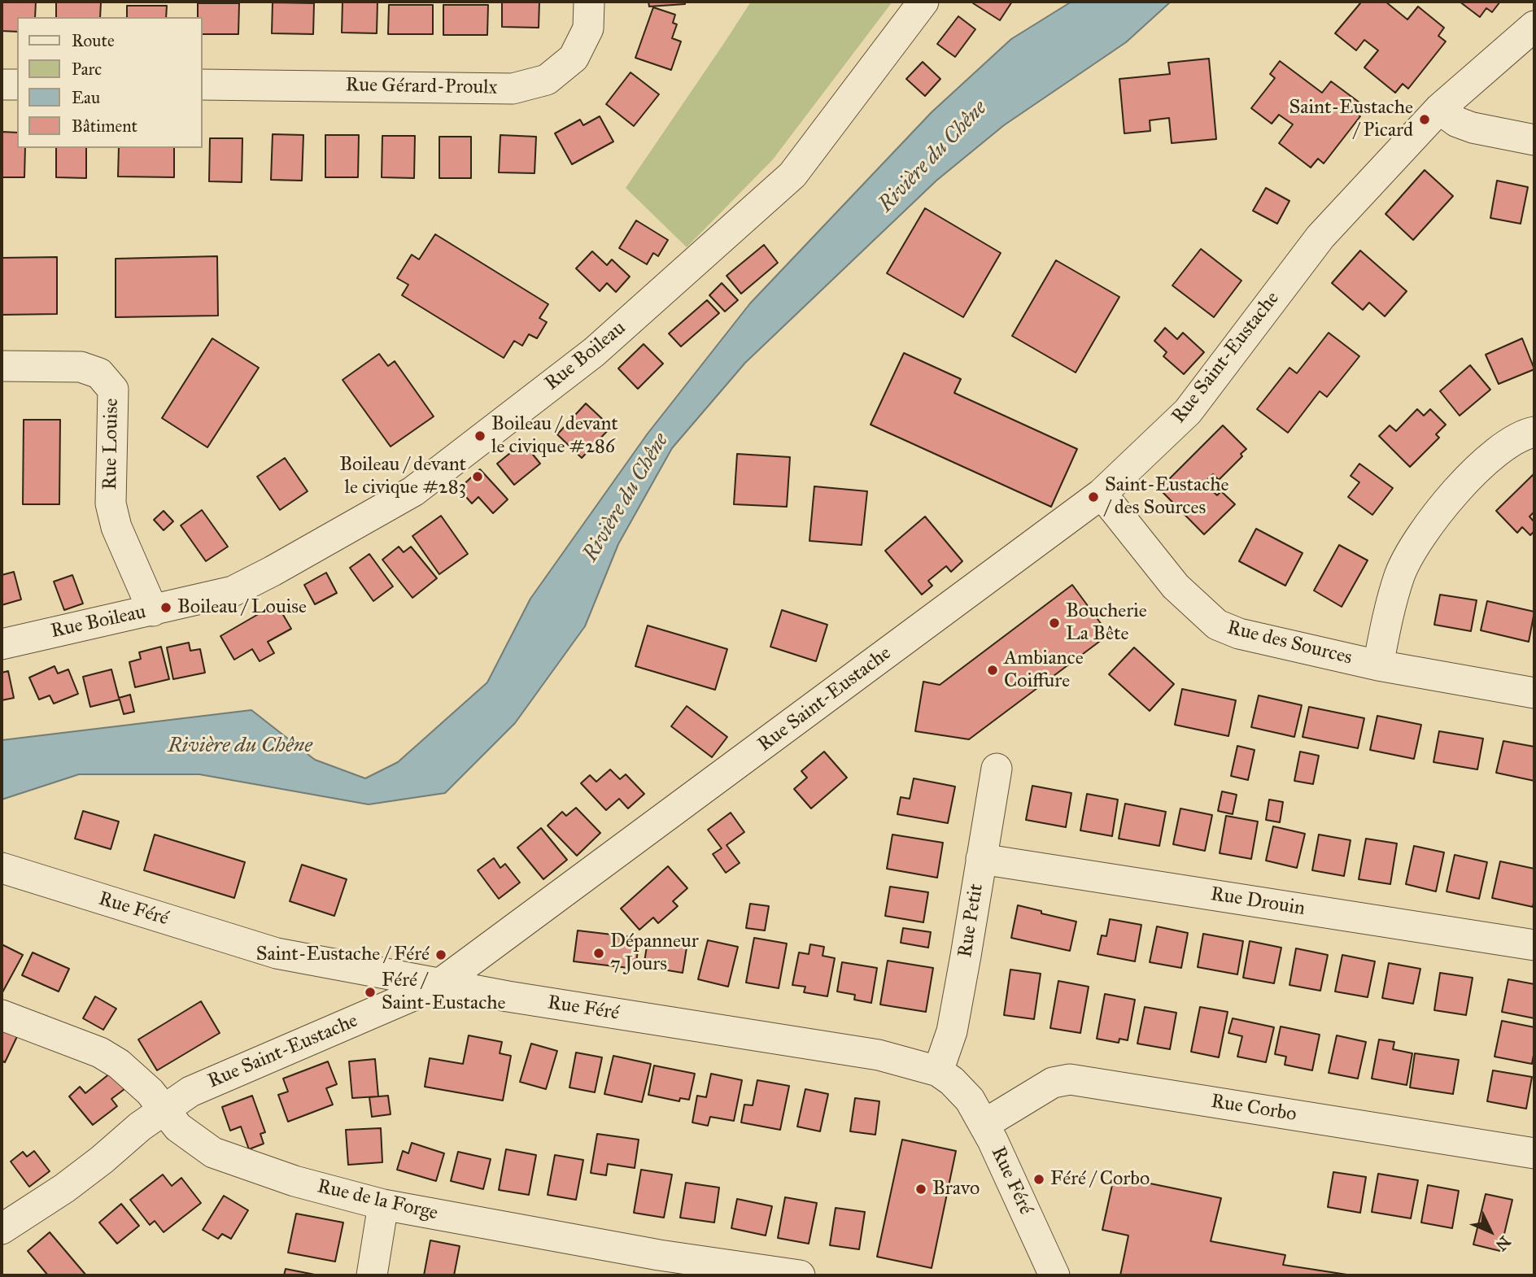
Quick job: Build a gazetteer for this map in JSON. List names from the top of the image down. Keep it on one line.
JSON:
{"streets":{"street":["Rue Gérard-Proulx","Rue Boileau","Rue Saint-Eustache","Rue Louise","Rue des Sources","Rue Drouin","Rue Féré","Rue Petit","Rue Corbo","Rue de la Forge"]},"crossings":[["Rue Boileau","Rue Louise"],["Rue Saint-Eustache","Rue des Sources"],["Rue Saint-Eustache","Rue Féré"],["Rue Saint-Eustache","Rue de la Forge"],["Rue Drouin","Rue Petit"],["Rue Féré","Rue Petit"],["Rue Féré","Rue Corbo"]],"water":["Rivière du Chêne"],"places":["Saint-Eustache / Picard","Boileau / devant le civique #286","Boileau / devant le civique #283","Saint-Eustache / des Sources","Boileau / Louise","Boucherie La Bête","Ambiance Coiffure","Dépanneur 7 Jours","Saint-Eustache / Féré","Féré / Saint-Eustache","Féré / Corbo","Bravo"],"legend":["Route","Parc","Eau","Bâtiment"],"north":"bottom right"}
